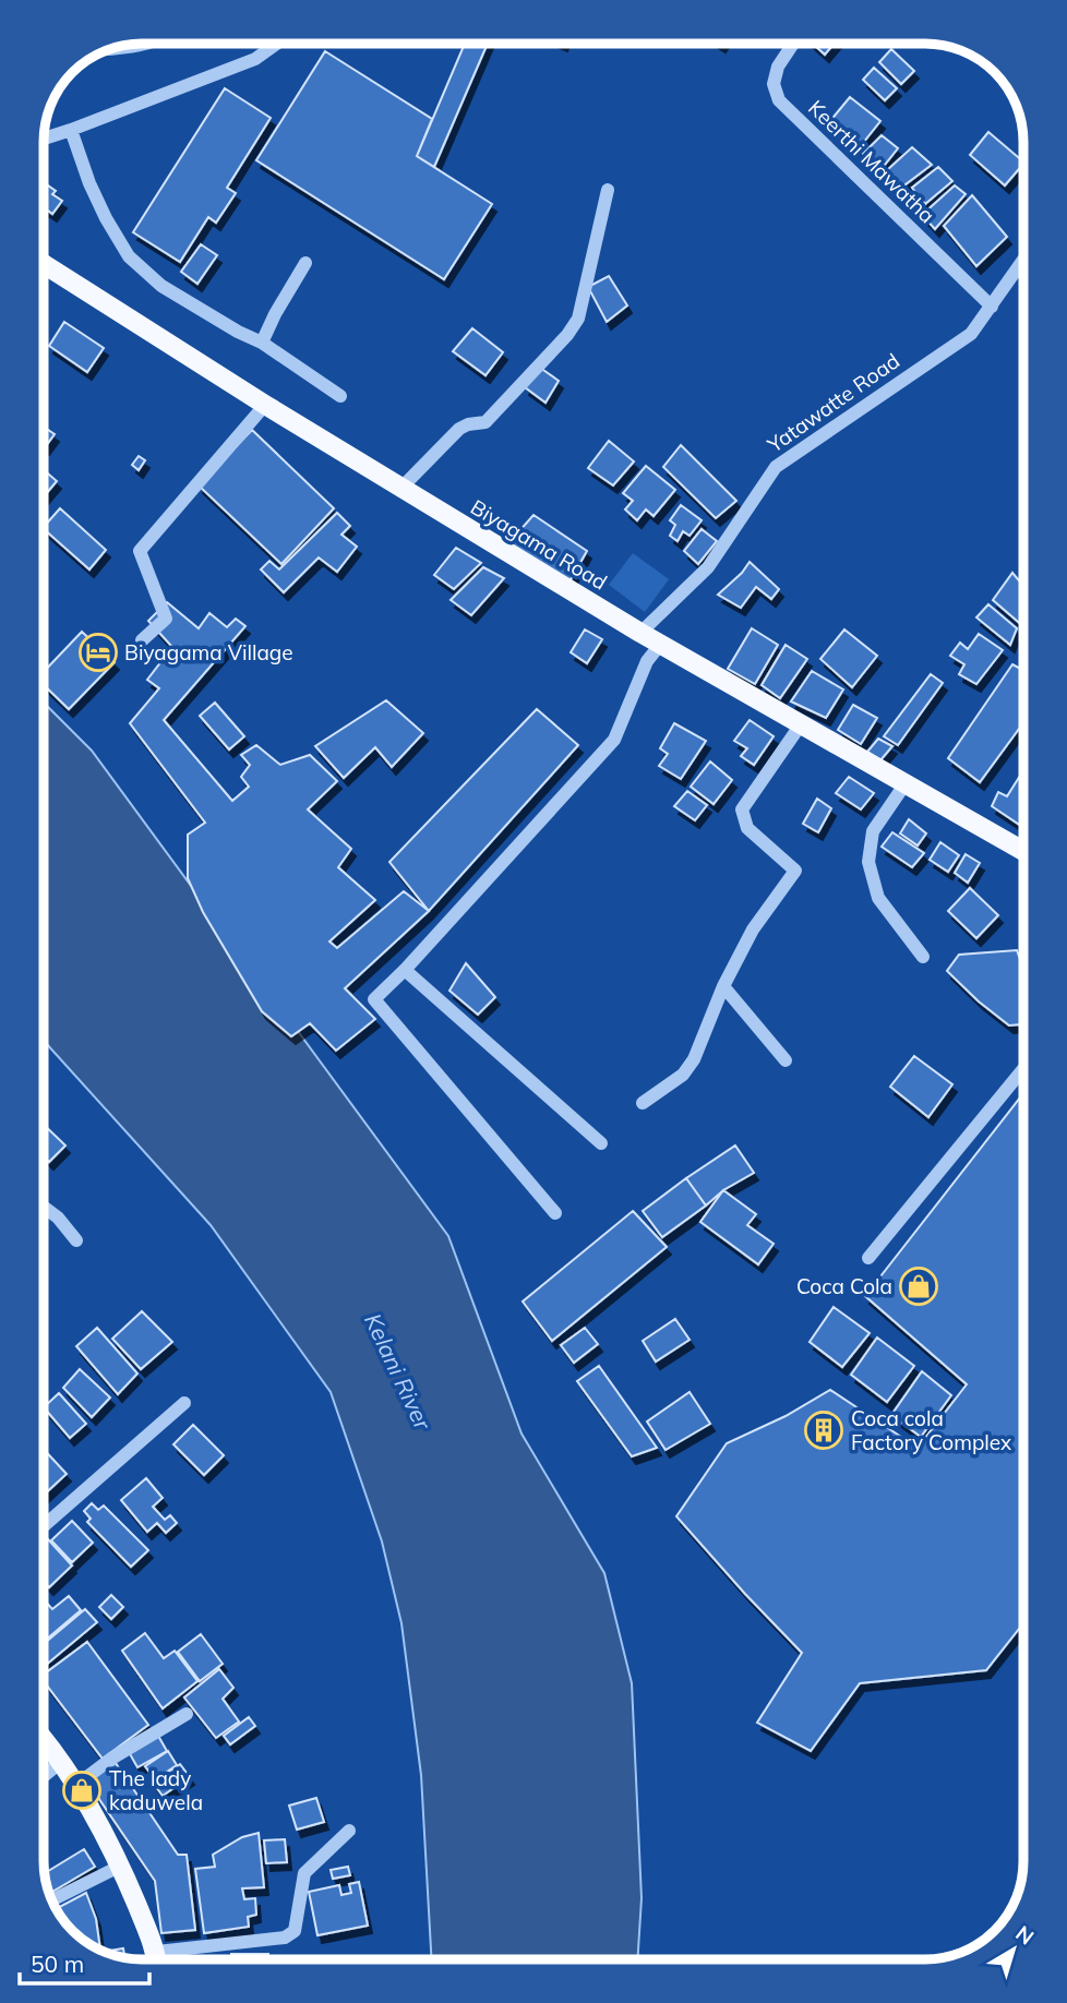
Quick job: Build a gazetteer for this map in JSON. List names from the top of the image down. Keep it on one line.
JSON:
{"streets":{"main road":["Biyagama Road"],"street":["Keerthi Mawatha","Yatawatte Road"]},"crossings":[["Keerthi Mawatha","Yatawatte Road"],["Yatawatte Road","Biyagama Road"]],"water":["Kelani River"],"places":{"hotel":["Biyagama Village"],"shop":["Coca Cola","The lady kaduwela"],"building":["Coca cola Factory Complex"]},"scale_bar":"50 m","north":"top right"}
